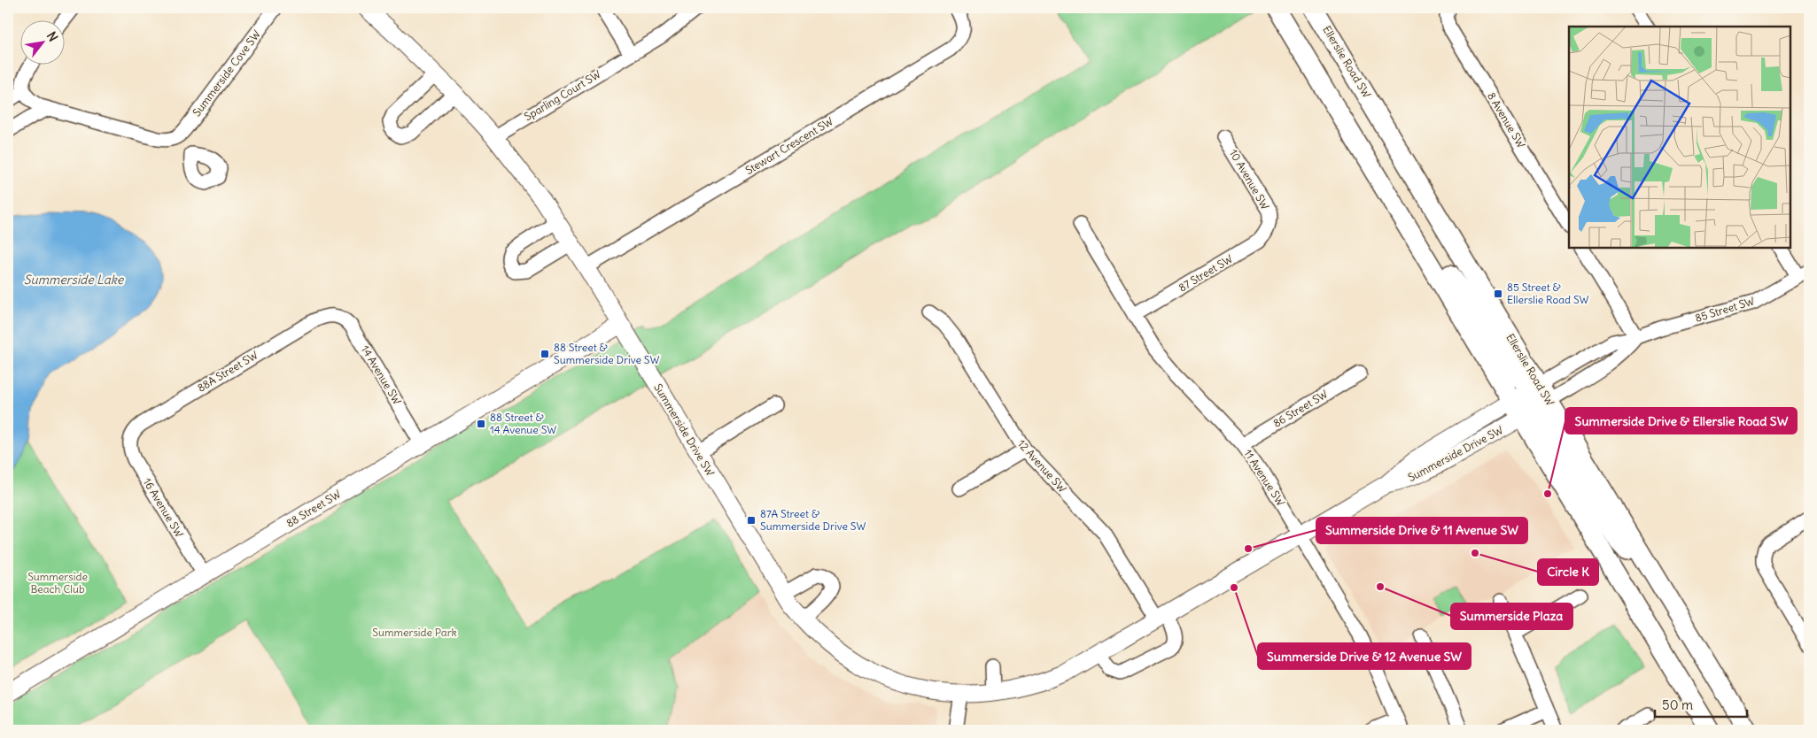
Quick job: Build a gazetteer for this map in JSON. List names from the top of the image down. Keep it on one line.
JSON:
{"streets":{"main road":["Ellerslie Road SW"],"street":["Summerside Cove SW","Sparling Court SW","8 Avenue SW","Stewart Crescent SW","10 Avenue SW","87 Street SW","85 Street SW","88A Street SW","14 Avenue SW","86 Street SW","Summerside Drive SW","12 Avenue SW","11 Avenue SW","16 Avenue SW","88 Street SW"]},"crossings":[["Ellerslie Road SW","85 Street SW"],["Sparling Court SW","Summerside Drive SW"],["Stewart Crescent SW","Summerside Drive SW"],["10 Avenue SW","87 Street SW"],["87 Street SW","11 Avenue SW"],["85 Street SW","Summerside Drive SW"],["88A Street SW","14 Avenue SW"],["88A Street SW","16 Avenue SW"],["14 Avenue SW","88 Street SW"],["86 Street SW","11 Avenue SW"],["Summerside Drive SW","12 Avenue SW"],["Summerside Drive SW","11 Avenue SW"],["Summerside Drive SW","88 Street SW"],["16 Avenue SW","88 Street SW"]],"water":["Summerside Lake"],"parks":["Summerside Beach Club","Summerside Park"],"places":{"transit":["85 Street & Ellerslie Road SW","88 Street & Summerside Drive SW","88 Street & 14 Avenue SW","87A Street & Summerside Drive SW"],"other":["Summerside Drive & Ellerslie Road SW","Summerside Drive & 11 Avenue SW","Circle K","Summerside Plaza","Summerside Drive & 12 Avenue SW"]},"scale_bar":"50 m","north":"top right"}
